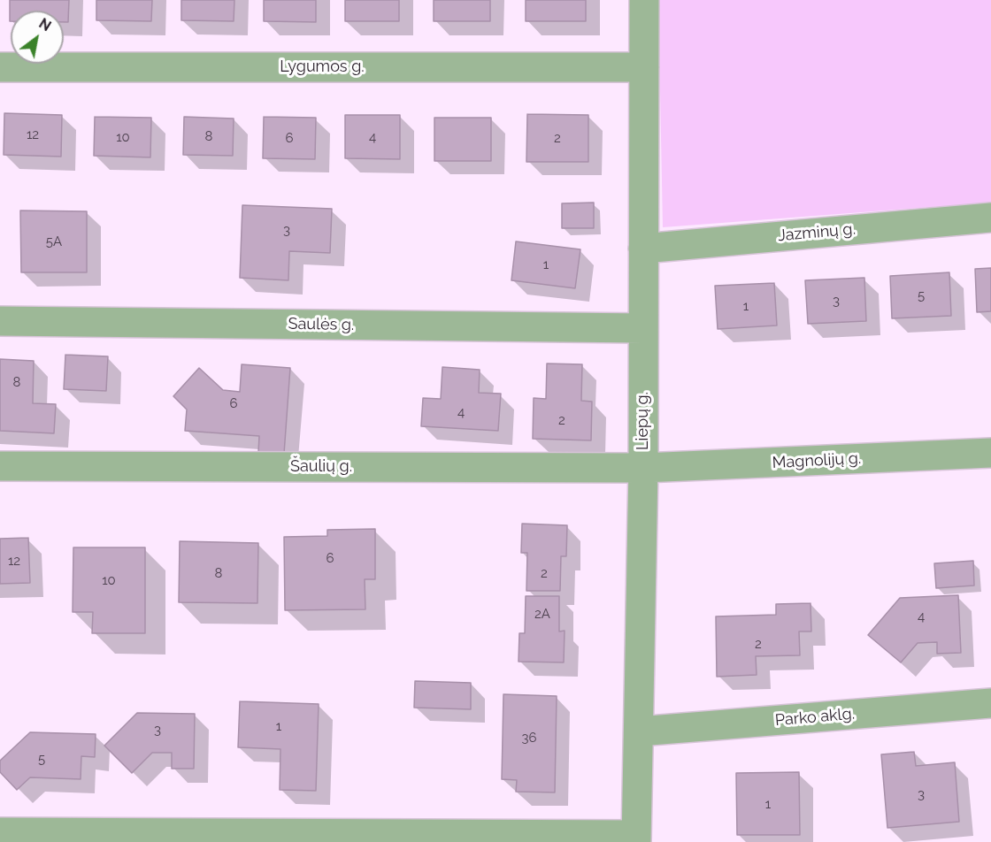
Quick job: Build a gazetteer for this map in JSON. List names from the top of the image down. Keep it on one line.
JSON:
{"streets":{"street":["Lygumos g.","Jazminų g.","Saulės g.","Liepų g.","Magnolijų g.","Šaulių g.","Parko aklg."]},"crossings":[["Lygumos g.","Liepų g."],["Jazminų g.","Liepų g."],["Saulės g.","Liepų g."],["Liepų g.","Magnolijų g."],["Liepų g.","Šaulių g."],["Liepų g.","Parko aklg."],["Magnolijų g.","Šaulių g."]],"house_numbers":["12","8","10","4","6","2","3","5A","1","5","3","1","8","6","4","2","6","12","8","2","10","2A","4","2","1","3","36","5","3","1"],"north":"top right"}
